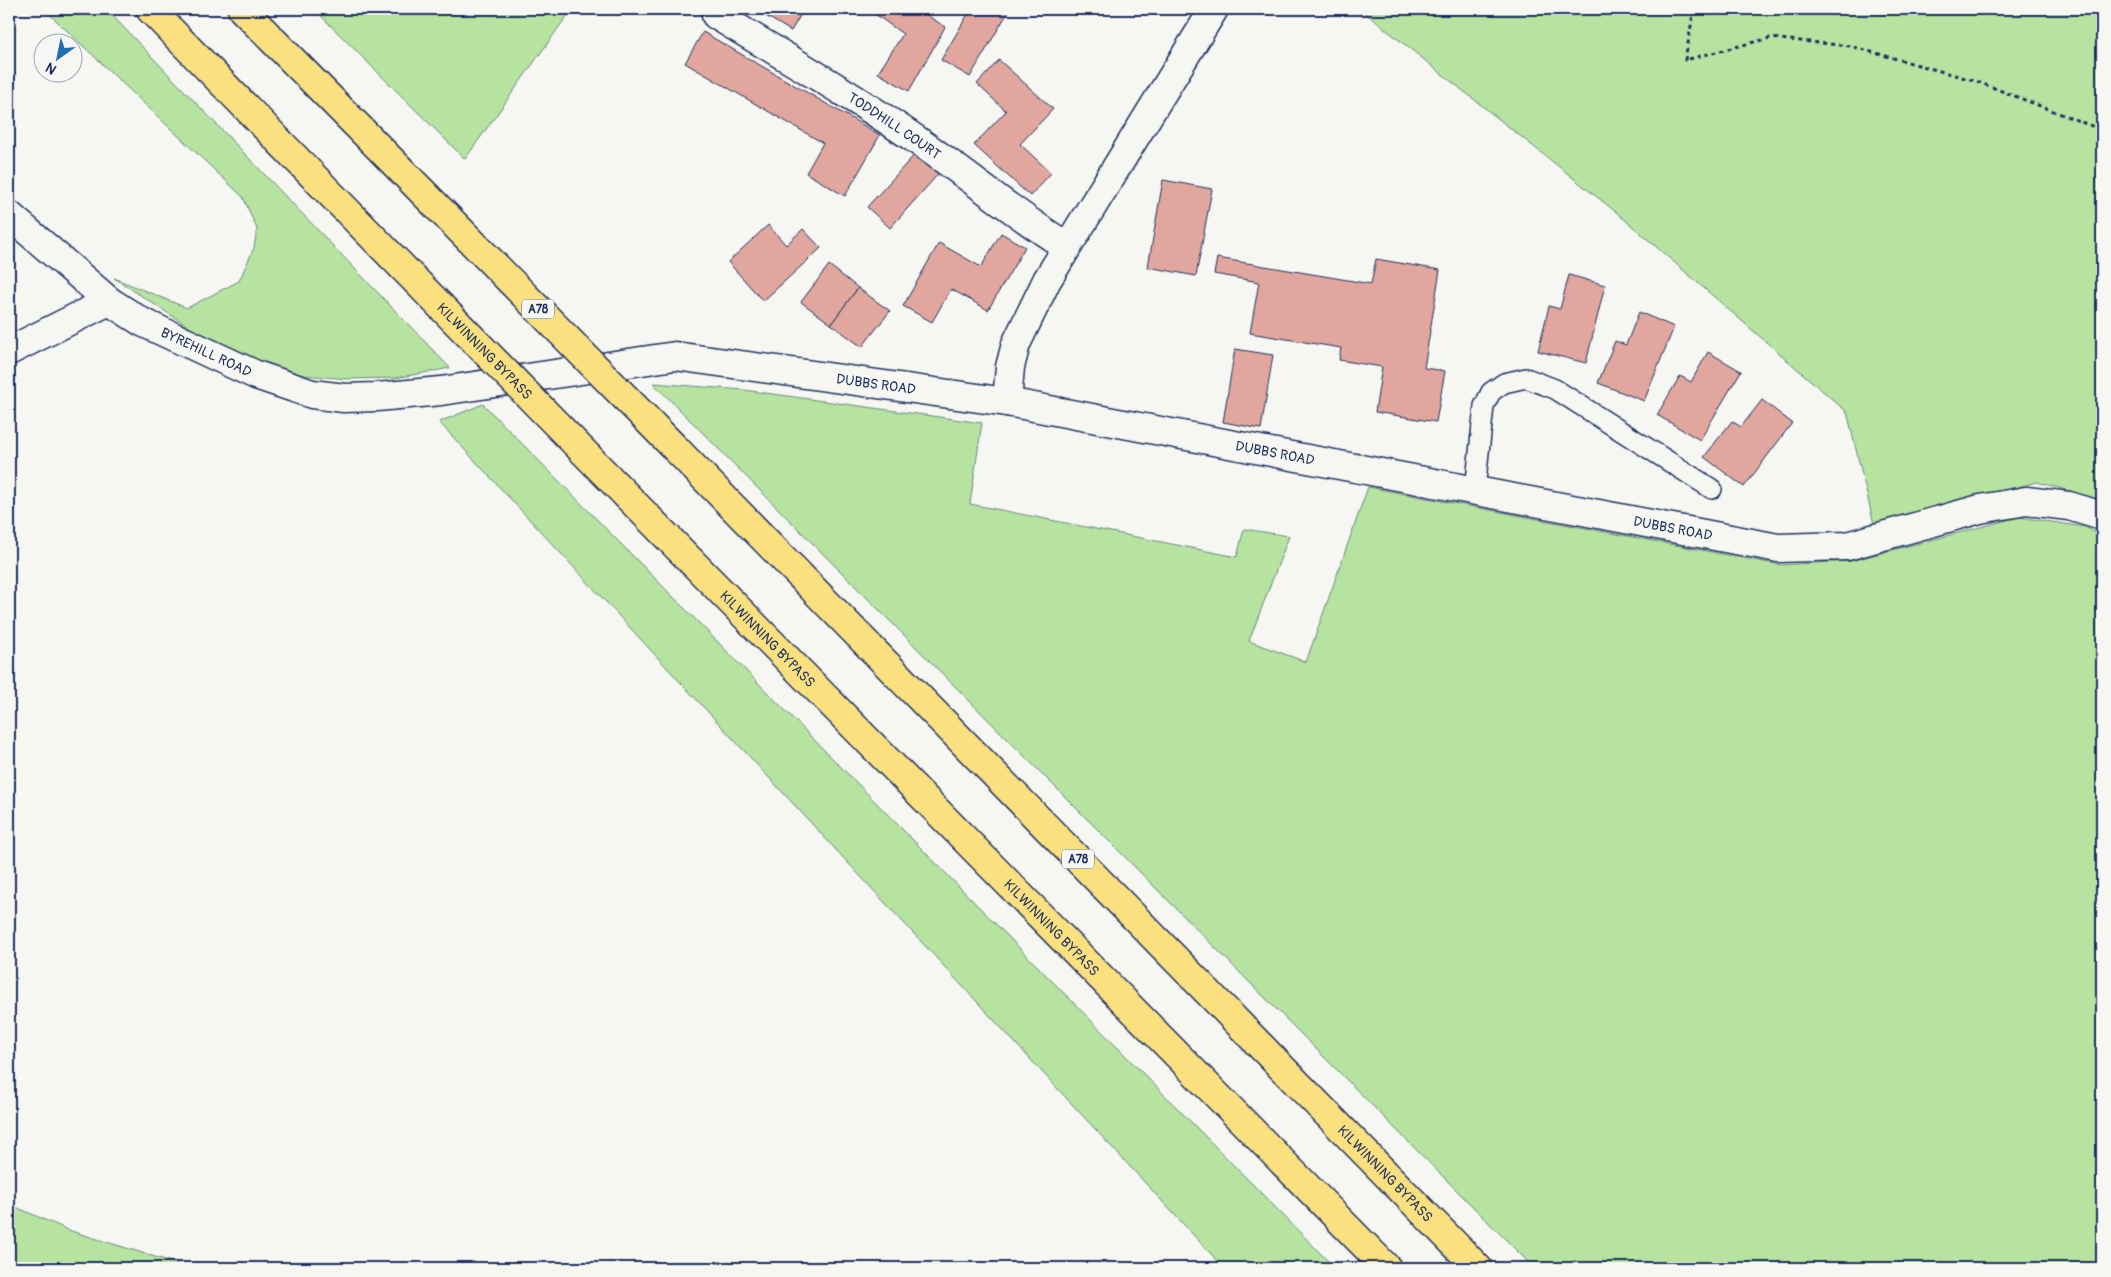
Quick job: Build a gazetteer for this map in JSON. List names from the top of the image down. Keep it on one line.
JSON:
{"streets":{"highway":["A78","KILWINNING BYPASS"],"street":["TODDHILL COURT","BYREHILL ROAD","DUBBS ROAD"]},"crossings":[["BYREHILL ROAD","DUBBS ROAD"]],"north":"bottom left"}
